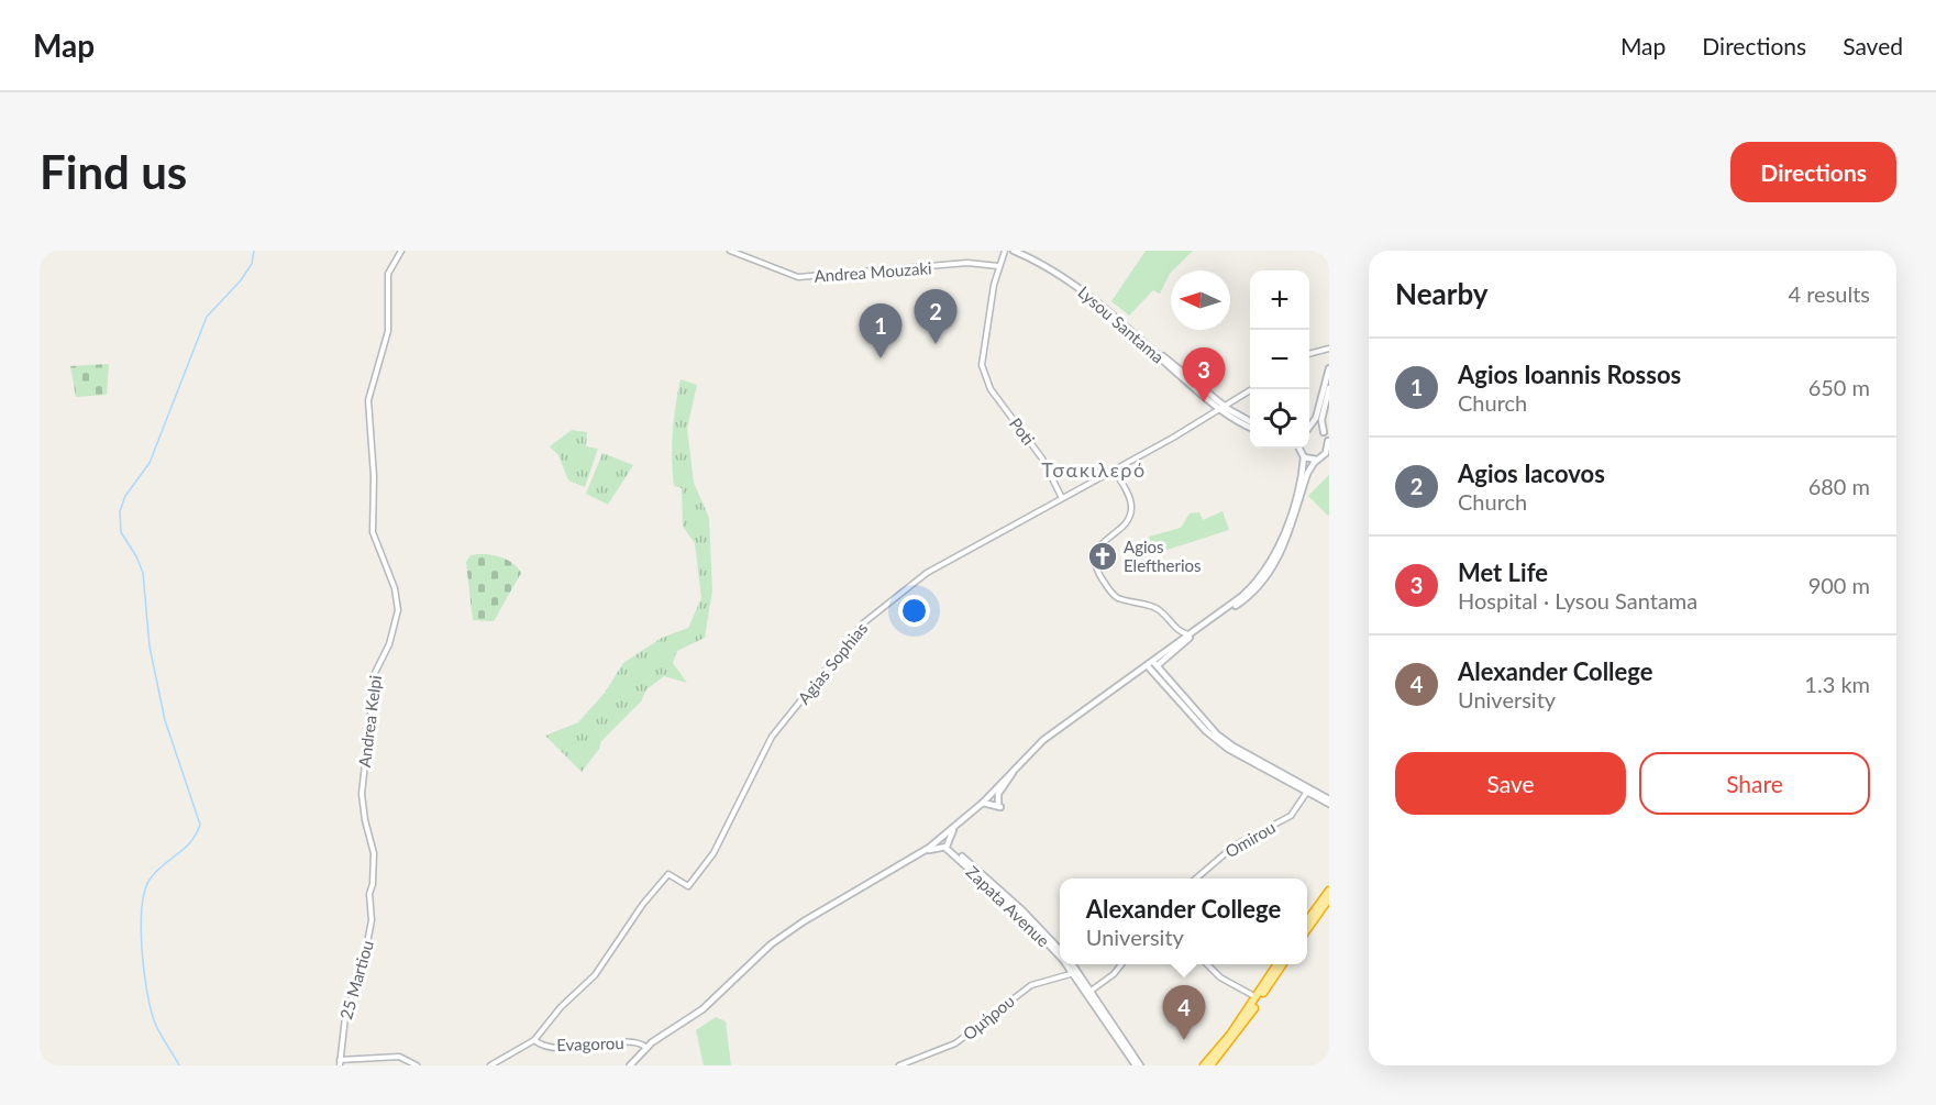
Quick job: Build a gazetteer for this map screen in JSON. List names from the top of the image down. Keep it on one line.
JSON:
{"streets":{"main road":["Lysou Santama","Zapata Avenue"],"street":["Andrea Mouzaki","Poti","Agias Sophias","Andrea Kelpi","Omirou","25 Martiou","Ομήρου","Evagorou"]},"crossings":[["Lysou Santama","Agias Sophias"],["Poti","Agias Sophias"],["Agias Sophias","Evagorou"],["Andrea Kelpi","25 Martiou"],["Zapata Avenue","Ομήρου"]],"districts":["Τσακιλερό"],"places":{"church":["Agios Eleftherios"]},"north":"left","page":{"header":"Map","nav":["Map","Directions","Saved"],"buttons":["Directions",["Save","Share"]],"title":"Find us","heading":["Nearby","4 results"],"map_buttons":["+","−"],"pins":["2","1","3","4"],"list":[{"mark":"1","name":"Agios Ioannis Rossos","note":"Church","value":"650 m"},{"mark":"2","name":"Agios Iacovos","note":"Church","value":"680 m"},{"mark":"3","name":"Met Life","note":"Hospital · Lysou Santama","value":"900 m"},{"mark":"4","name":"Alexander College","note":"University","value":"1.3 km"}],"popup":["Alexander College","University"]}}
